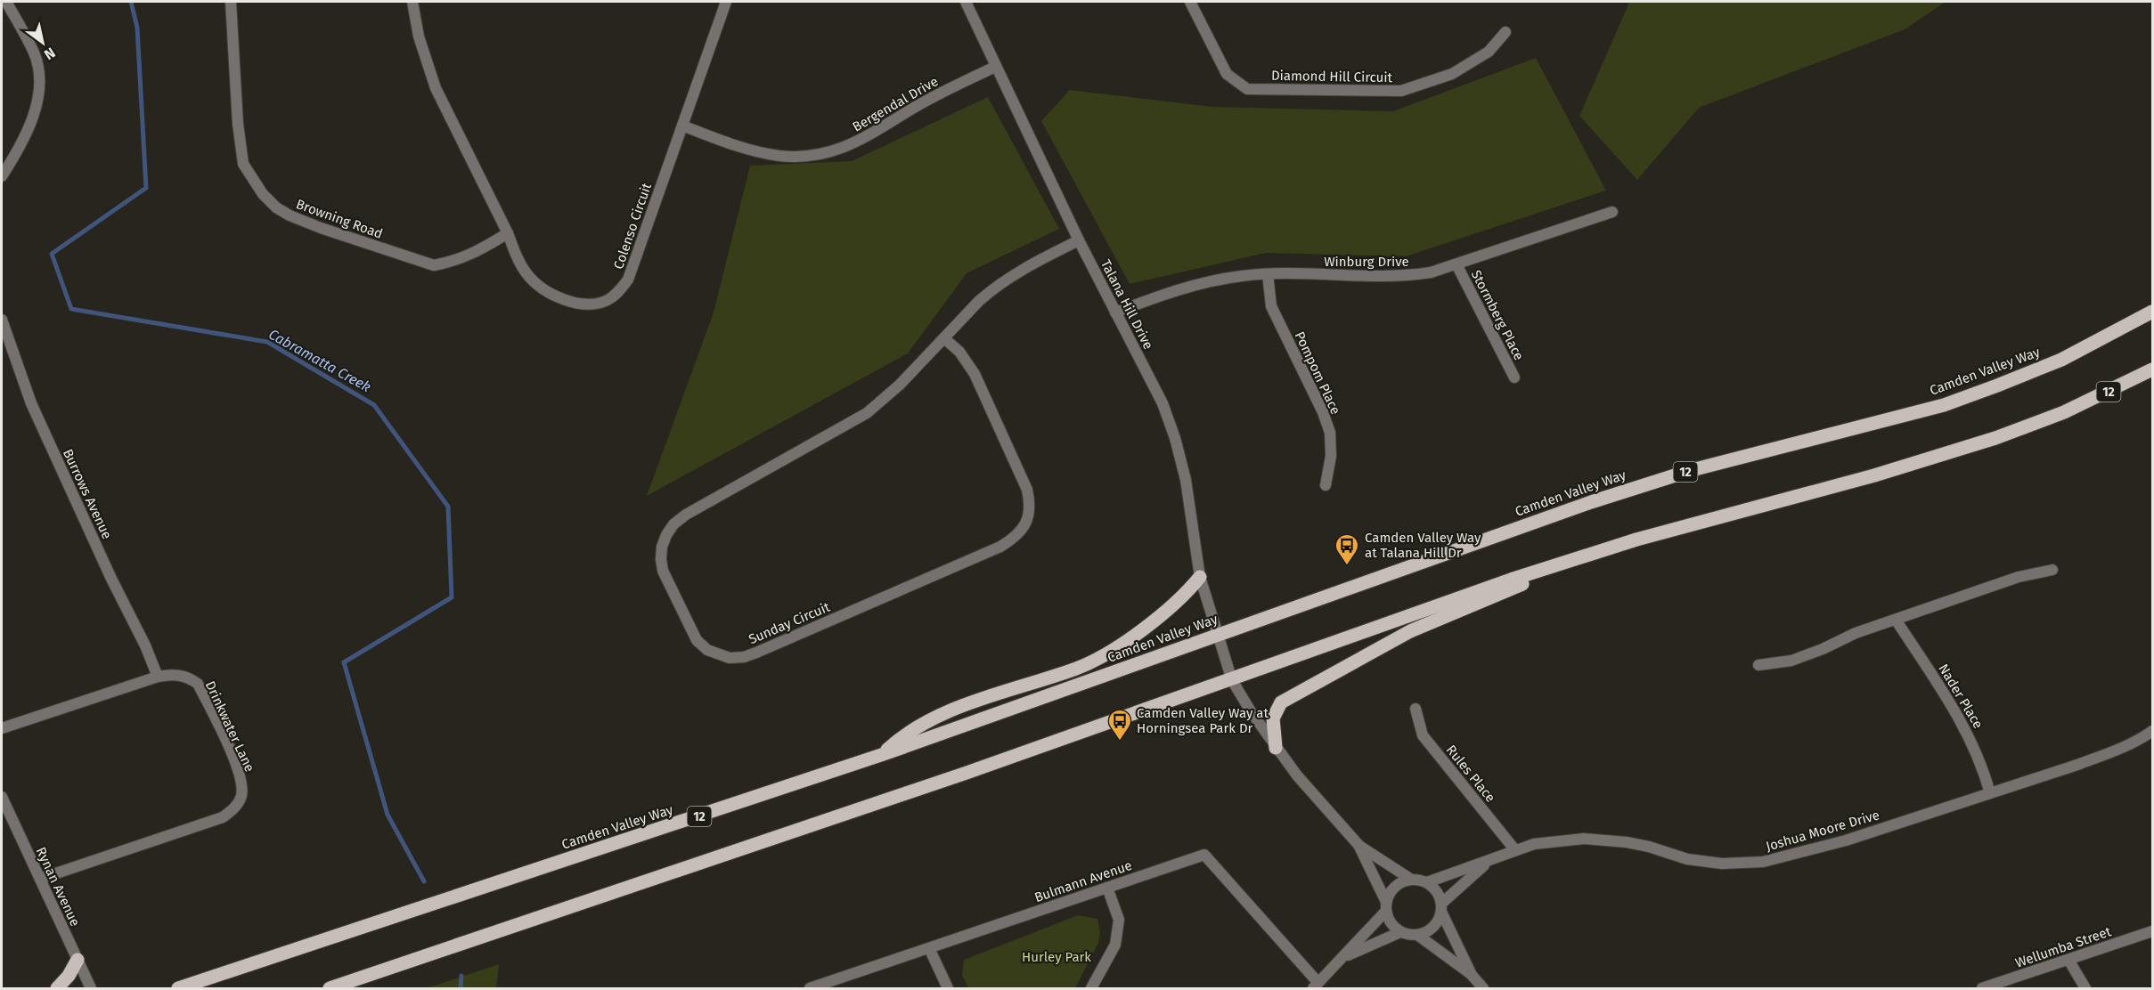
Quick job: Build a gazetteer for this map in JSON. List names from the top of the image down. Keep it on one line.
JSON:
{"streets":{"main road":["Camden Valley Way","12"],"street":["Diamond Hill Circuit","Bergendal Drive","Browning Road","Colenso Circuit","Winburg Drive","Talana Hill Drive","Stormberg Place","Pompom Place","Burrows Avenue","Sunday Circuit","Nader Place","Drinkwater Lane","Rules Place","Joshua Moore Drive","Bulmann Avenue","Rynan Avenue","Wellumba Street"]},"crossings":[["Bergendal Drive","Colenso Circuit"],["Bergendal Drive","Talana Hill Drive"],["Browning Road","Colenso Circuit"],["Winburg Drive","Talana Hill Drive"],["Winburg Drive","Stormberg Place"],["Winburg Drive","Pompom Place"],["Talana Hill Drive","Camden Valley Way"],["Talana Hill Drive","12"],["Talana Hill Drive","Sunday Circuit"],["Burrows Avenue","Drinkwater Lane"],["Nader Place","Joshua Moore Drive"],["Drinkwater Lane","Rynan Avenue"],["Rules Place","Joshua Moore Drive"]],"water":["Cabramatta Creek"],"parks":["Hurley Park"],"places":{"bus stop":["Camden Valley Way at Talana Hill Dr","Camden Valley Way at Horningsea Park Dr"]},"north":"bottom right"}
